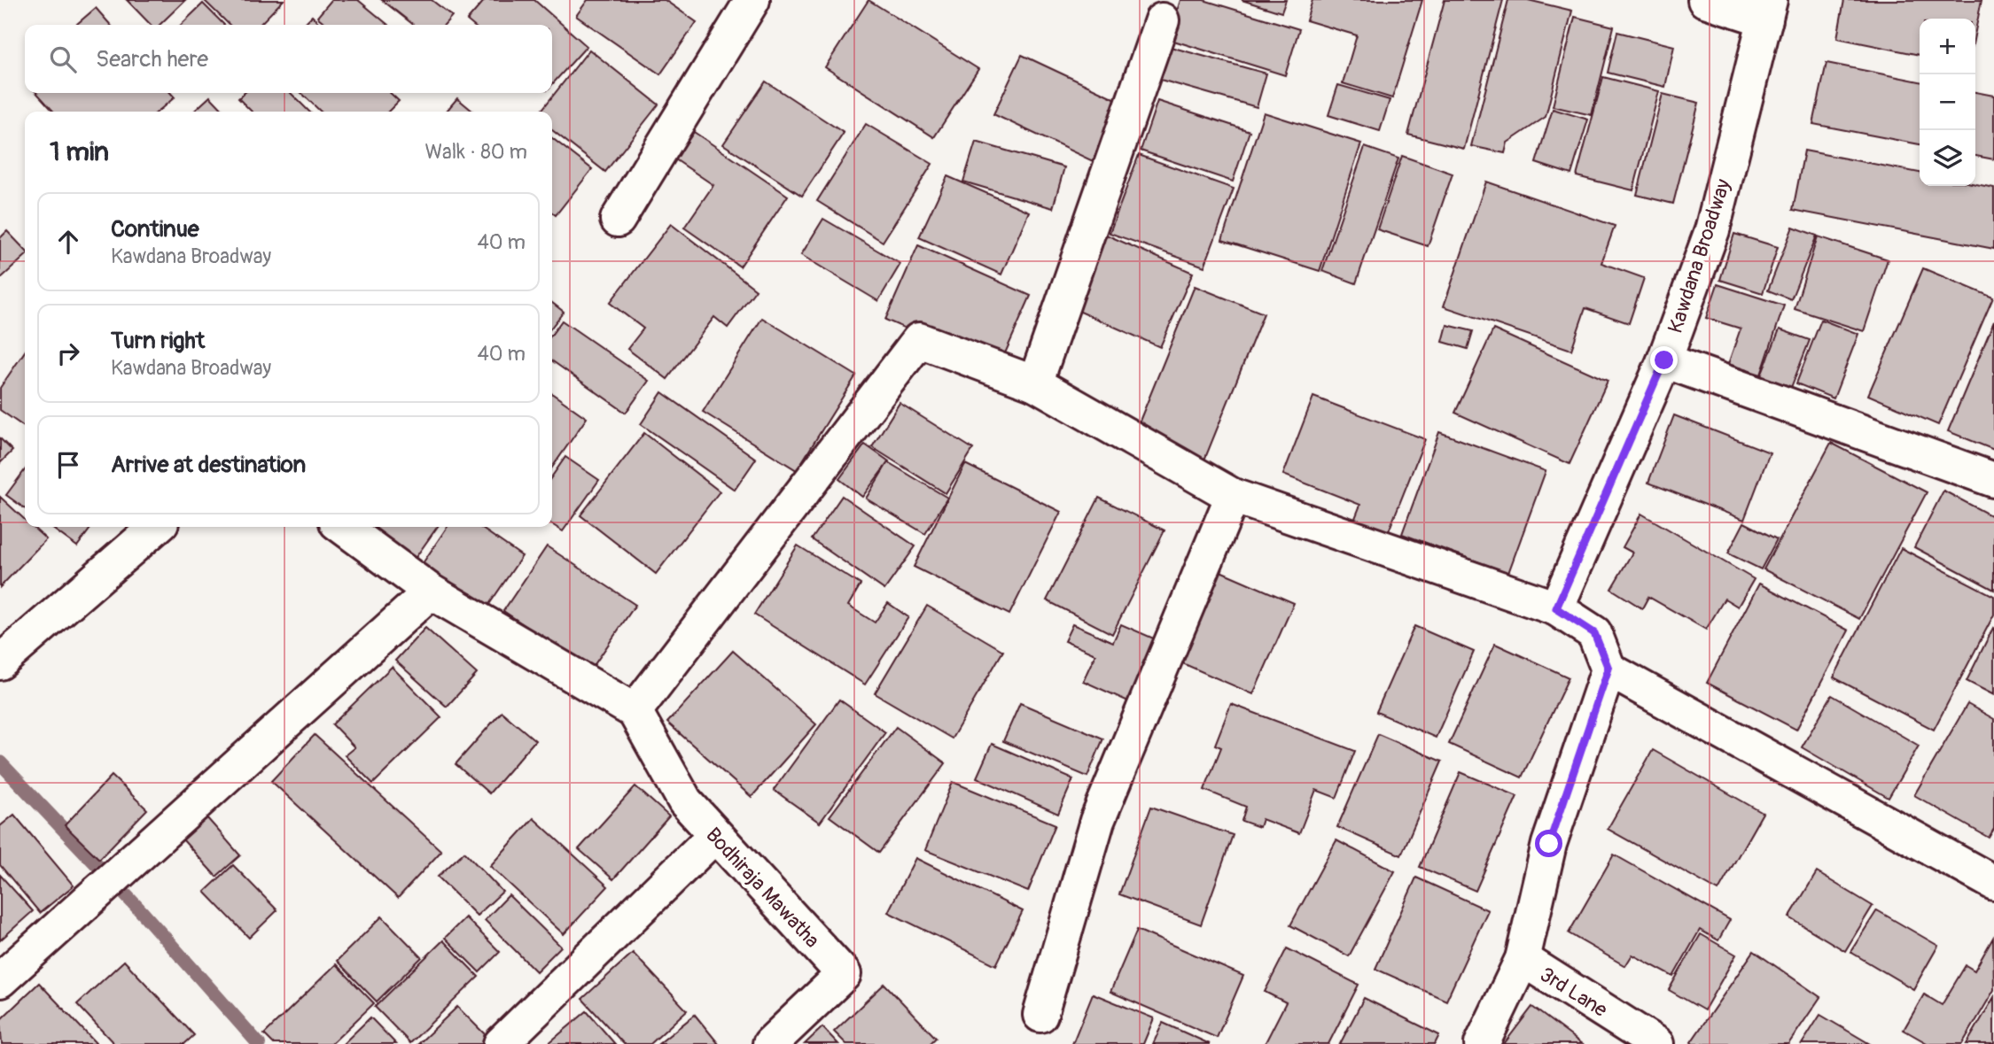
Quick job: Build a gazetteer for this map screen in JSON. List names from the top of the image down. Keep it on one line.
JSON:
{"streets":{"street":["Kawdana Broadway","Bodhiraja Mawatha","3rd Lane"]},"page":{"map_buttons":["+","−"],"search":"Search here","heading":["1 min","Walk · 80 m"],"list":[["Continue","Kawdana Broadway","40 m"],["Turn right","Kawdana Broadway","40 m"],"Arrive at destination"]}}
